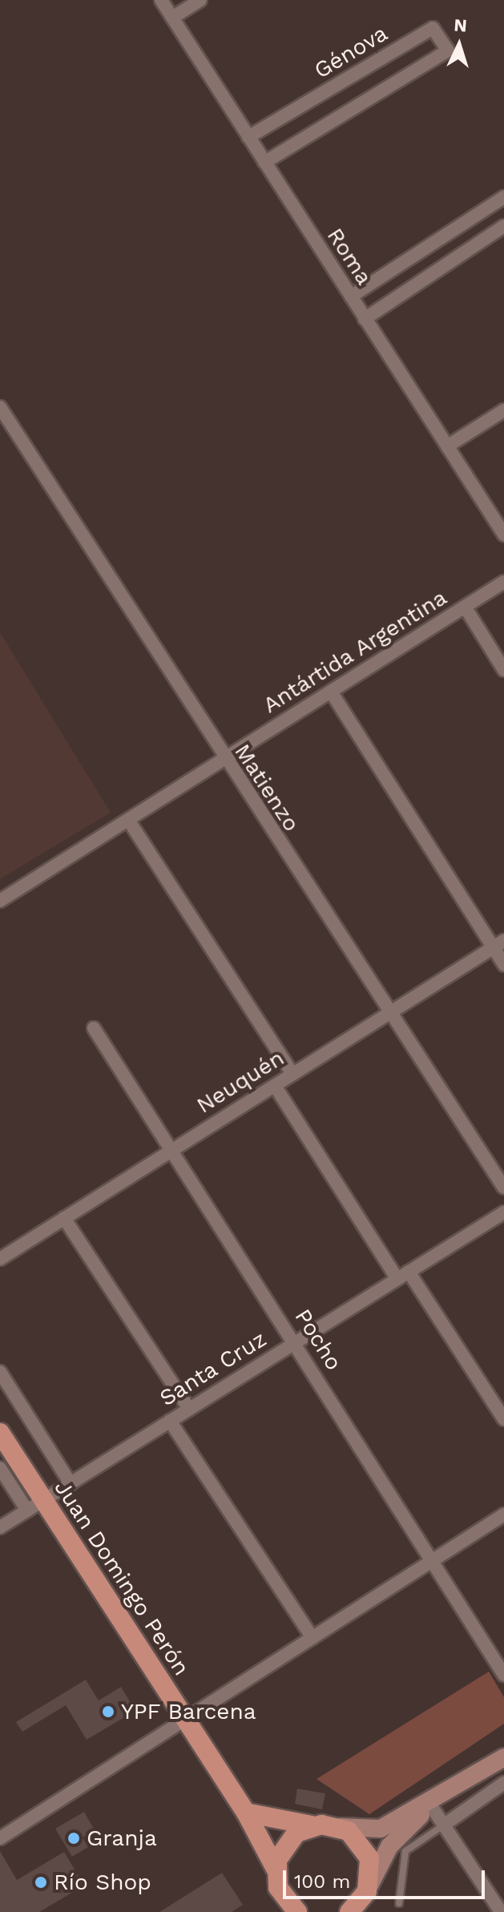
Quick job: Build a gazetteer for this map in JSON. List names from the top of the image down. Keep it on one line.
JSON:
{"streets":{"main road":["Juan Domingo Perón"],"street":["Génova","Roma","Antártida Argentina","Matienzo","Neuquén","Pocho","Santa Cruz"]},"crossings":[["Génova","Roma"],["Antártida Argentina","Matienzo"],["Matienzo","Neuquén"],["Neuquén","Pocho"],["Pocho","Santa Cruz"],["Santa Cruz","Juan Domingo Perón"]],"places":["YPF Barcena","Granja","Río Shop"],"scale_bar":"100 m","north":"top"}
